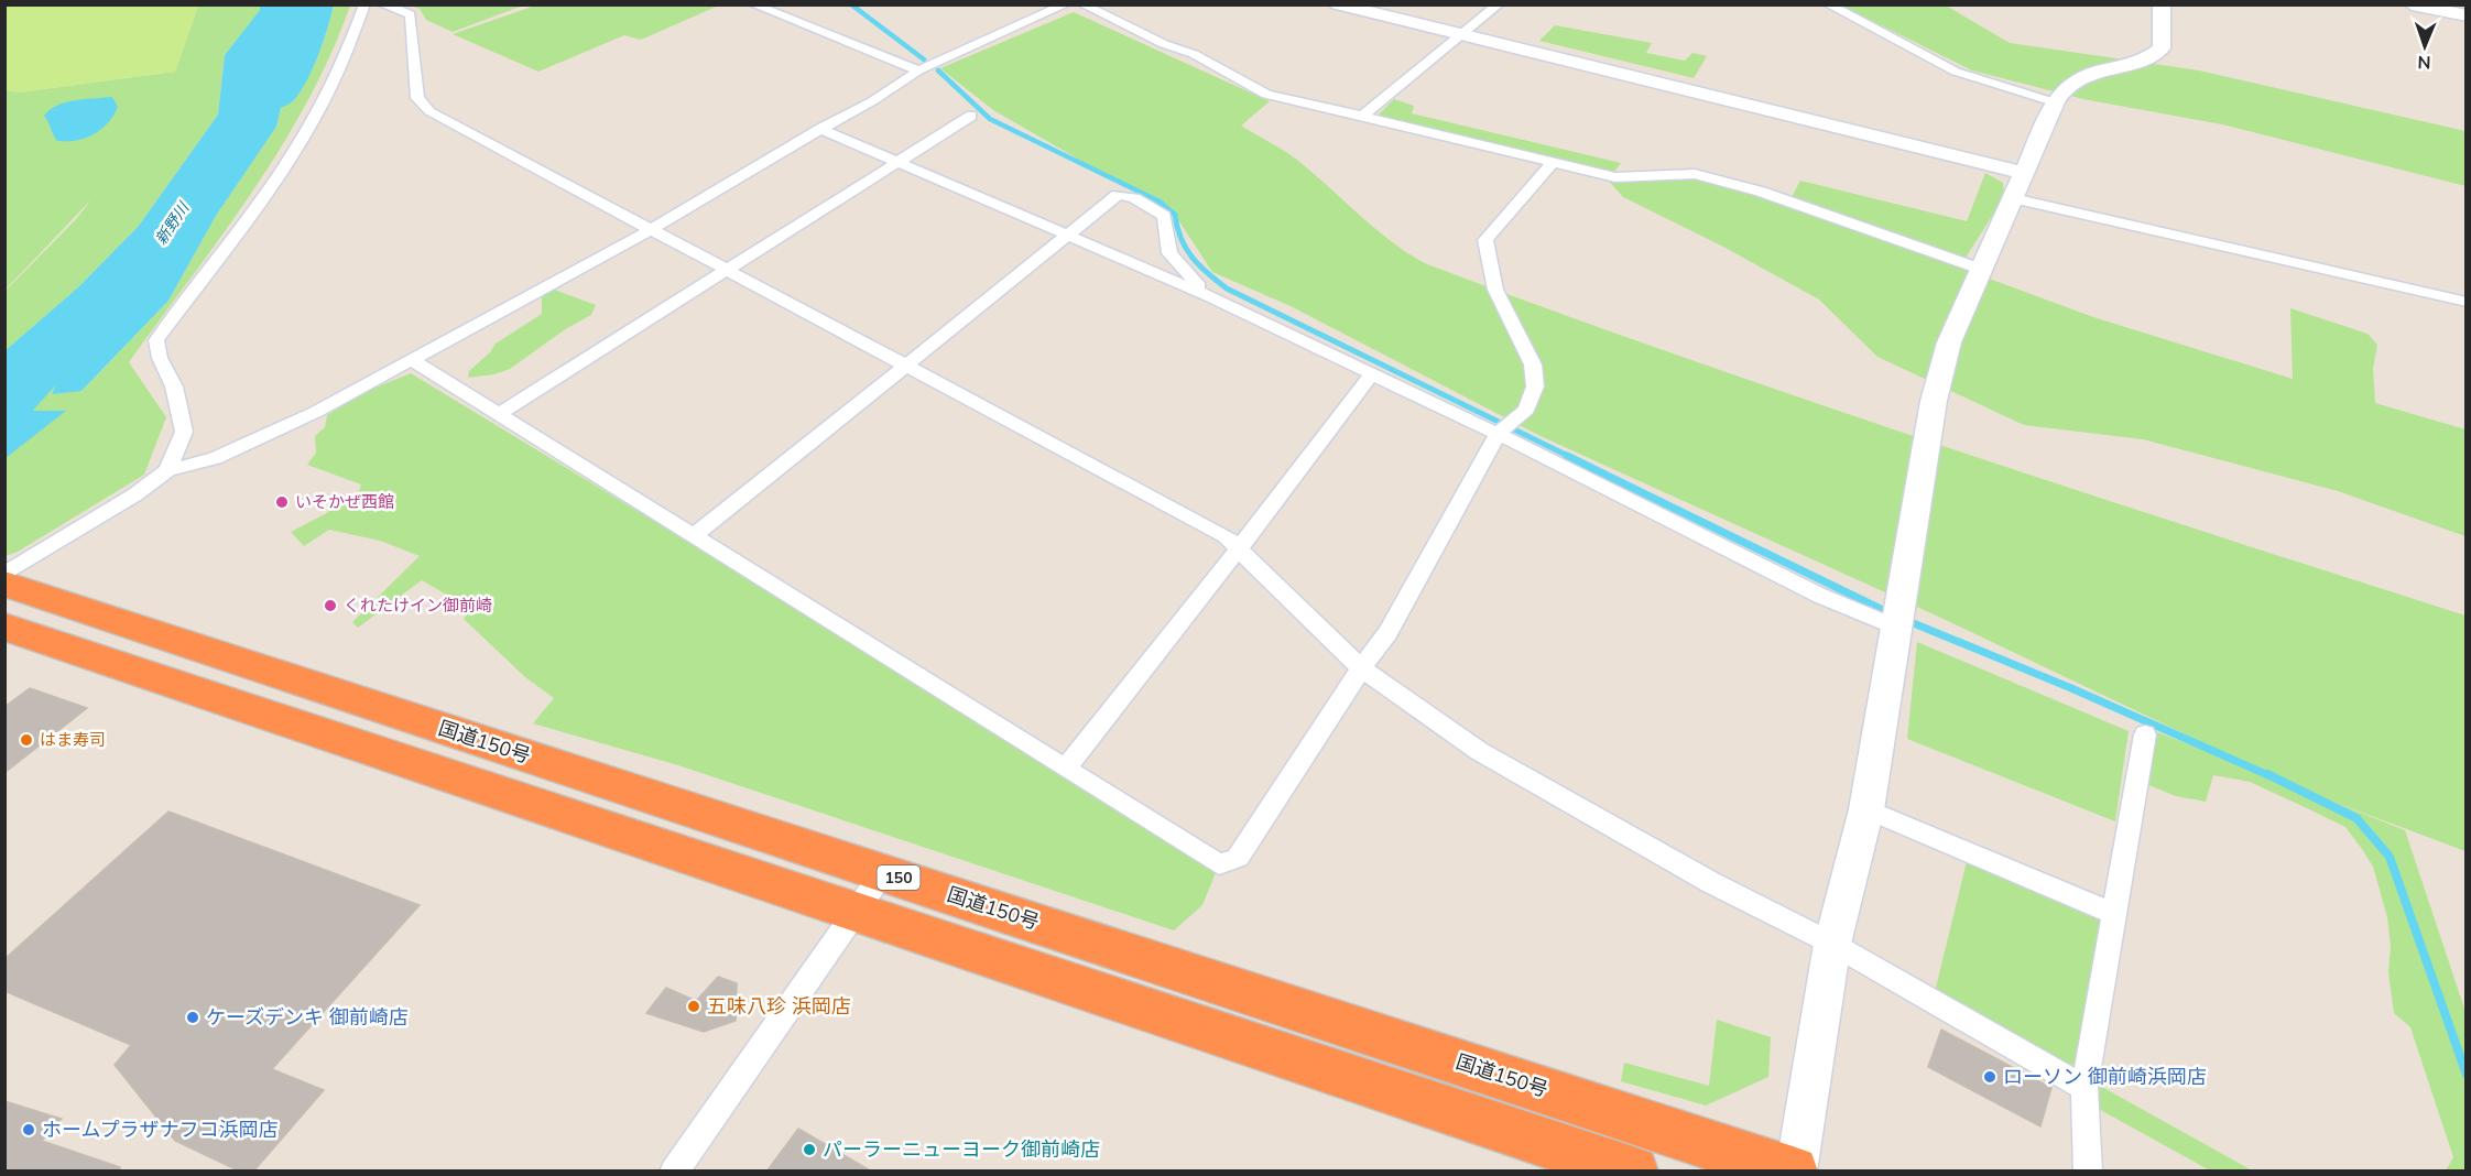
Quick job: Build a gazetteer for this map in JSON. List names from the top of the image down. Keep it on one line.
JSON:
{"streets":{"highway":["国道150号","150"]},"water":["新野川"],"places":["いそかぜ西館","くれたけイン御前崎","はま寿司","五味八珍 浜岡店","ケーズデンキ 御前崎店","ローソン 御前崎浜岡店","ホームプラザナフコ浜岡店","パーラーニューヨーク御前崎店"],"north":"bottom"}
